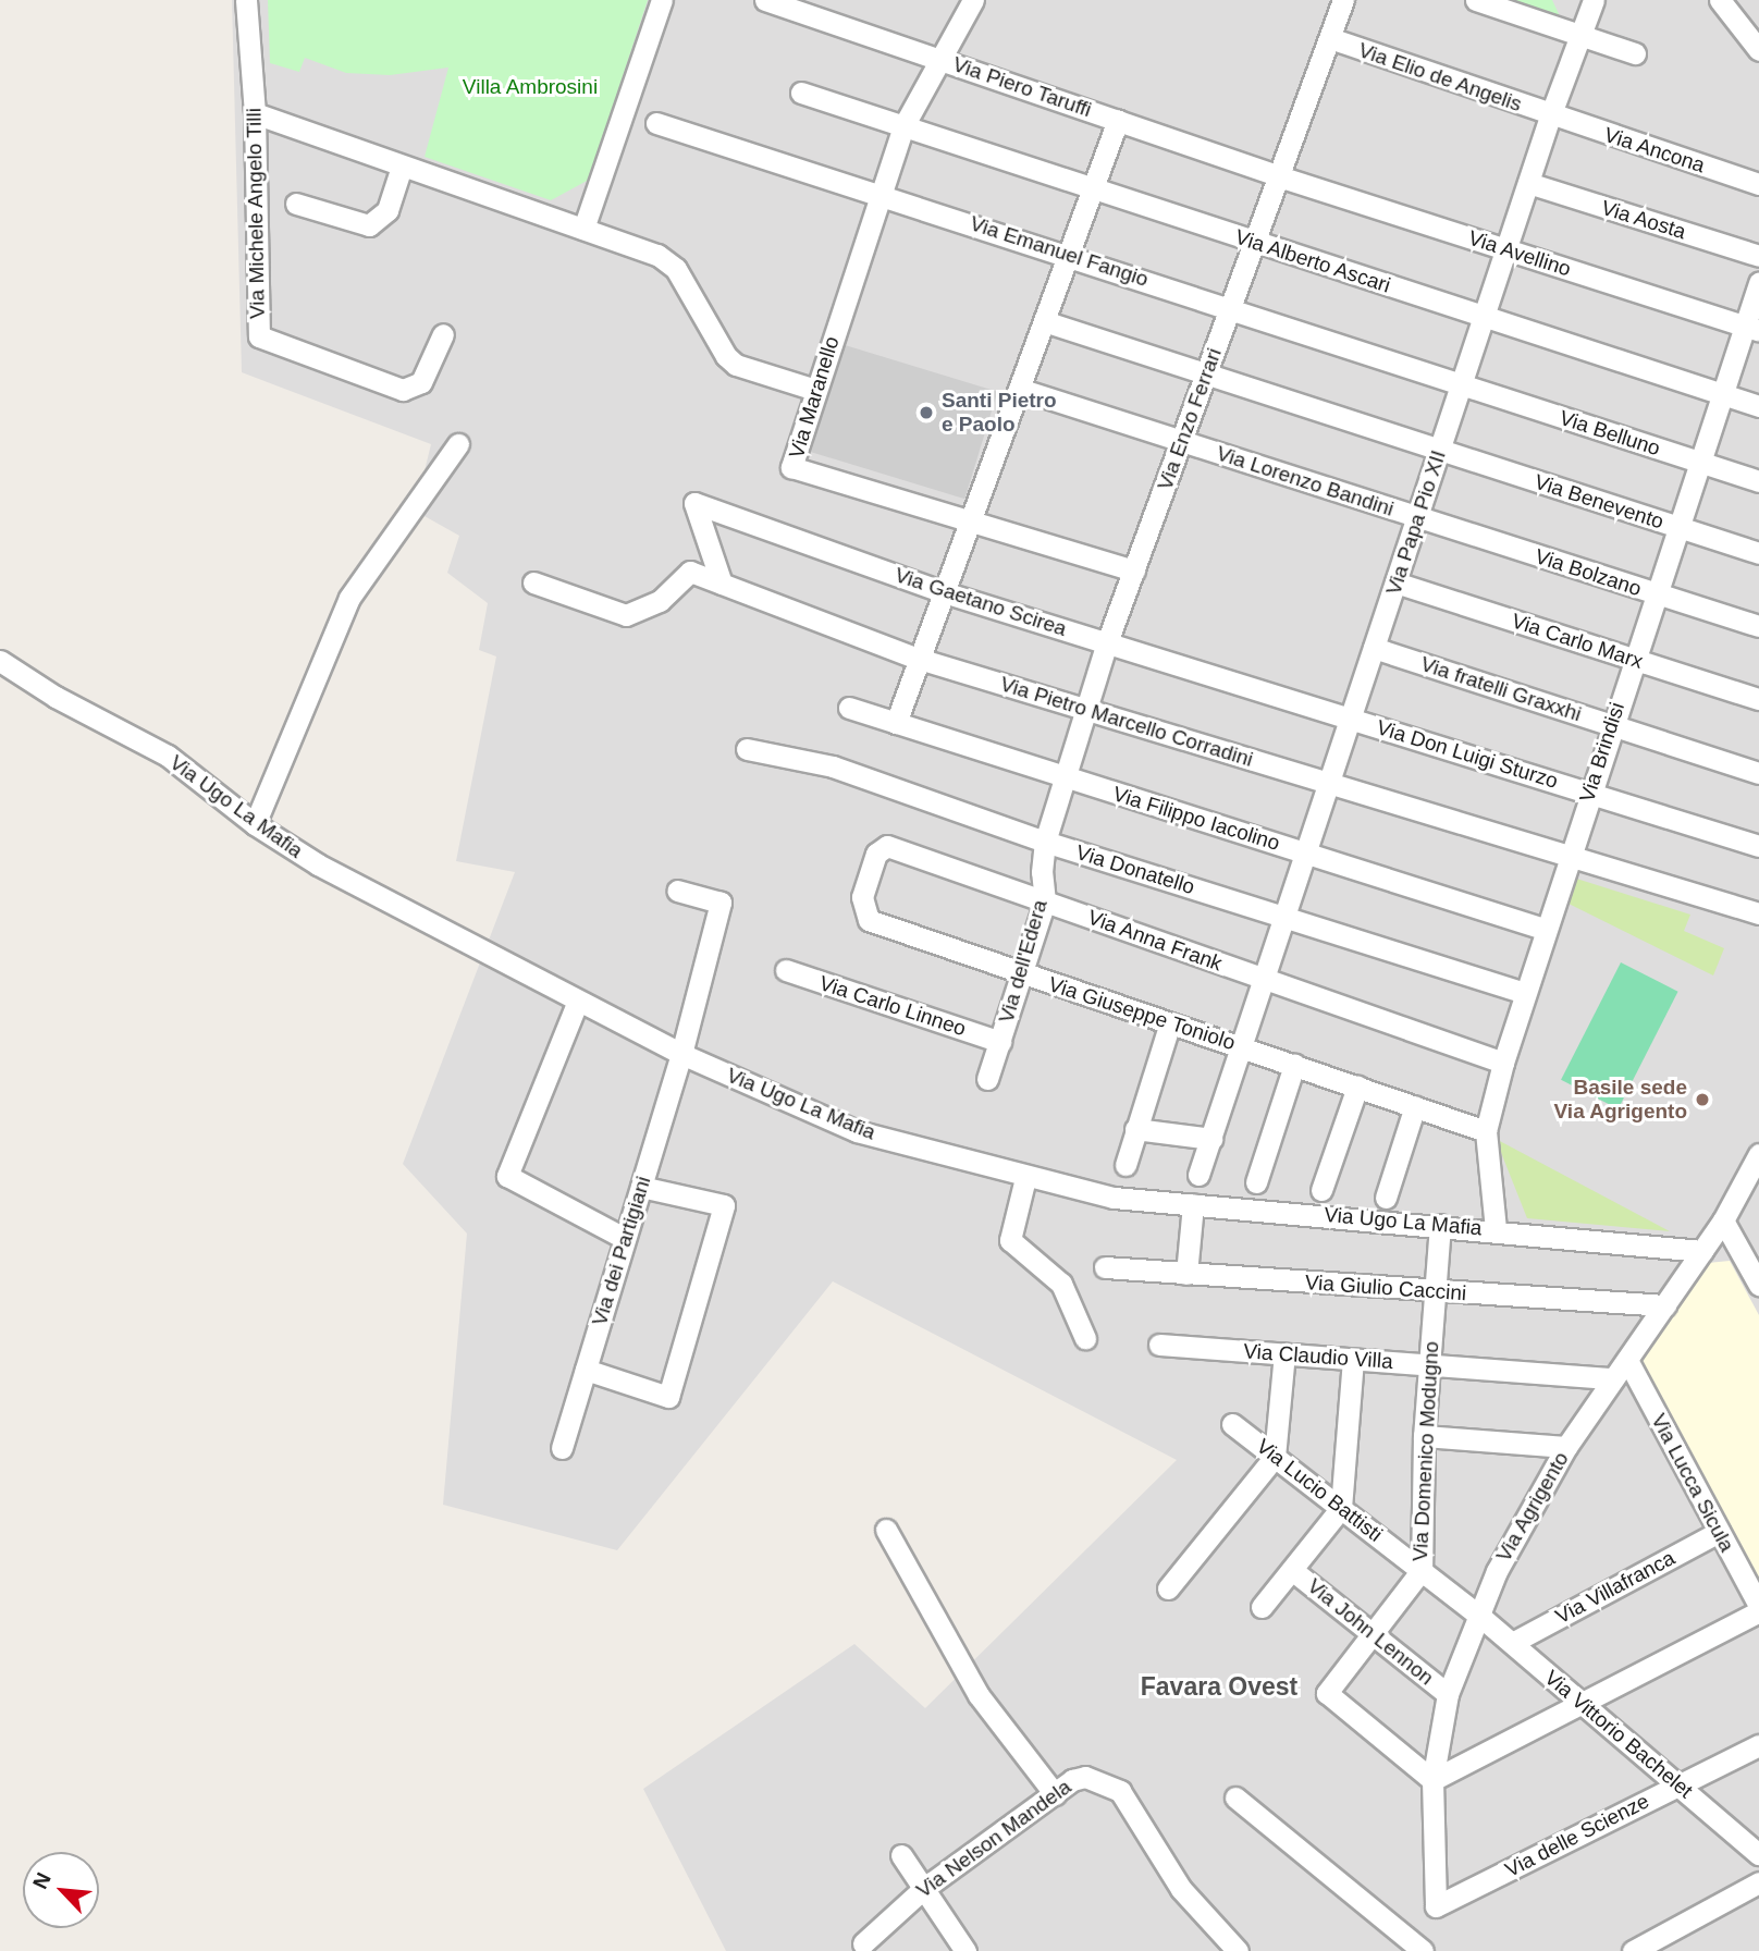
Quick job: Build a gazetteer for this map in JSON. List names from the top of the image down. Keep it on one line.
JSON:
{"streets":{"street":["Via Elio de Angelis","Via Piero Taruffi","Via Ancona","Via Michele Angelo Tilli","Via Aosta","Via Emanuel Fangio","Via Avellino","Via Alberto Ascari","Via Maranello","Via Enzo Ferrari","Via Belluno","Via Lorenzo Bandini","Via Benevento","Via Papa Pio XII","Via Bolzano","Via Gaetano Scirea","Via Carlo Marx","Via fratelli Graxxhi","Via Pietro Marcello Corradini","Via Brindisi","Via Don Luigi Sturzo","Via Ugo La Mafia","Via Filippo Iacolino","Via Donatello","Via Anna Frank","Via dell'Edera","Via Carlo Linneo","Via Giuseppe Toniolo","Via dei Partigiani","Via Giulio Caccini","Via Claudio Villa","Via Domenico Modugno","Via Lucca Sicula","Via Lucio Battisti","Via Agrigento","Via Villafranca","Via John Lennon","Via Vittorio Bachelet","Via delle Scienze","Via Nelson Mandela"]},"crossings":[["Via Elio de Angelis","Via Ancona"],["Via Elio de Angelis","Via Enzo Ferrari"],["Via Elio de Angelis","Via Papa Pio XII"],["Via Piero Taruffi","Via Avellino"],["Via Piero Taruffi","Via Maranello"],["Via Piero Taruffi","Via Enzo Ferrari"],["Via Ancona","Via Papa Pio XII"],["Via Aosta","Via Papa Pio XII"],["Via Emanuel Fangio","Via Maranello"],["Via Emanuel Fangio","Via Enzo Ferrari"],["Via Emanuel Fangio","Via Belluno"],["Via Emanuel Fangio","Via Papa Pio XII"],["Via Avellino","Via Enzo Ferrari"],["Via Avellino","Via Papa Pio XII"],["Via Avellino","Via Brindisi"],["Via Alberto Ascari","Via Maranello"],["Via Alberto Ascari","Via Enzo Ferrari"],["Via Alberto Ascari","Via Papa Pio XII"],["Via Alberto Ascari","Via Brindisi"],["Via Maranello","Via Enzo Ferrari"],["Via Enzo Ferrari","Via Lorenzo Bandini"],["Via Enzo Ferrari","Via Benevento"],["Via Enzo Ferrari","Via Gaetano Scirea"],["Via Enzo Ferrari","Via Pietro Marcello Corradini"],["Via Enzo Ferrari","Via Filippo Iacolino"],["Via Enzo Ferrari","Via Donatello"],["Via Enzo Ferrari","Via dell'Edera"],["Via Belluno","Via Papa Pio XII"],["Via Belluno","Via Brindisi"],["Via Lorenzo Bandini","Via Papa Pio XII"],["Via Lorenzo Bandini","Via Bolzano"],["Via Benevento","Via Papa Pio XII"],["Via Benevento","Via Brindisi"],["Via Papa Pio XII","Via Bolzano"],["Via Papa Pio XII","Via Gaetano Scirea"],["Via Papa Pio XII","Via Carlo Marx"],["Via Papa Pio XII","Via fratelli Graxxhi"],["Via Papa Pio XII","Via Pietro Marcello Corradini"],["Via Papa Pio XII","Via Don Luigi Sturzo"],["Via Papa Pio XII","Via Filippo Iacolino"],["Via Papa Pio XII","Via Donatello"],["Via Papa Pio XII","Via Anna Frank"],["Via Papa Pio XII","Via Giuseppe Toniolo"],["Via Bolzano","Via Brindisi"],["Via Gaetano Scirea","Via Pietro Marcello Corradini"],["Via Gaetano Scirea","Via Don Luigi Sturzo"],["Via Carlo Marx","Via Brindisi"],["Via fratelli Graxxhi","Via Brindisi"],["Via Pietro Marcello Corradini","Via Brindisi"],["Via Brindisi","Via Don Luigi Sturzo"],["Via Brindisi","Via Ugo La Mafia"],["Via Brindisi","Via Filippo Iacolino"],["Via Brindisi","Via Donatello"],["Via Brindisi","Via Anna Frank"],["Via Brindisi","Via Giuseppe Toniolo"],["Via Ugo La Mafia","Via dei Partigiani"],["Via Ugo La Mafia","Via Domenico Modugno"],["Via Ugo La Mafia","Via Agrigento"],["Via Donatello","Via dell'Edera"],["Via Anna Frank","Via dell'Edera"],["Via Anna Frank","Via Giuseppe Toniolo"],["Via dell'Edera","Via Carlo Linneo"],["Via dell'Edera","Via Giuseppe Toniolo"],["Via Giulio Caccini","Via Domenico Modugno"],["Via Giulio Caccini","Via Agrigento"],["Via Claudio Villa","Via Domenico Modugno"],["Via Claudio Villa","Via Agrigento"],["Via Domenico Modugno","Via Lucio Battisti"],["Via Domenico Modugno","Via Agrigento"],["Via Domenico Modugno","Via John Lennon"],["Via Lucca Sicula","Via Agrigento"],["Via Lucca Sicula","Via Villafranca"],["Via Lucio Battisti","Via Agrigento"],["Via Lucio Battisti","Via Vittorio Bachelet"],["Via Agrigento","Via John Lennon"],["Via Agrigento","Via Vittorio Bachelet"],["Via Agrigento","Via delle Scienze"],["Via Villafranca","Via Vittorio Bachelet"],["Via Vittorio Bachelet","Via delle Scienze"]],"districts":["Favara Ovest"],"parks":["Villa Ambrosini"],"places":["Santi Pietro e Paolo","Basile sede Via Agrigento"],"north":"top left"}
